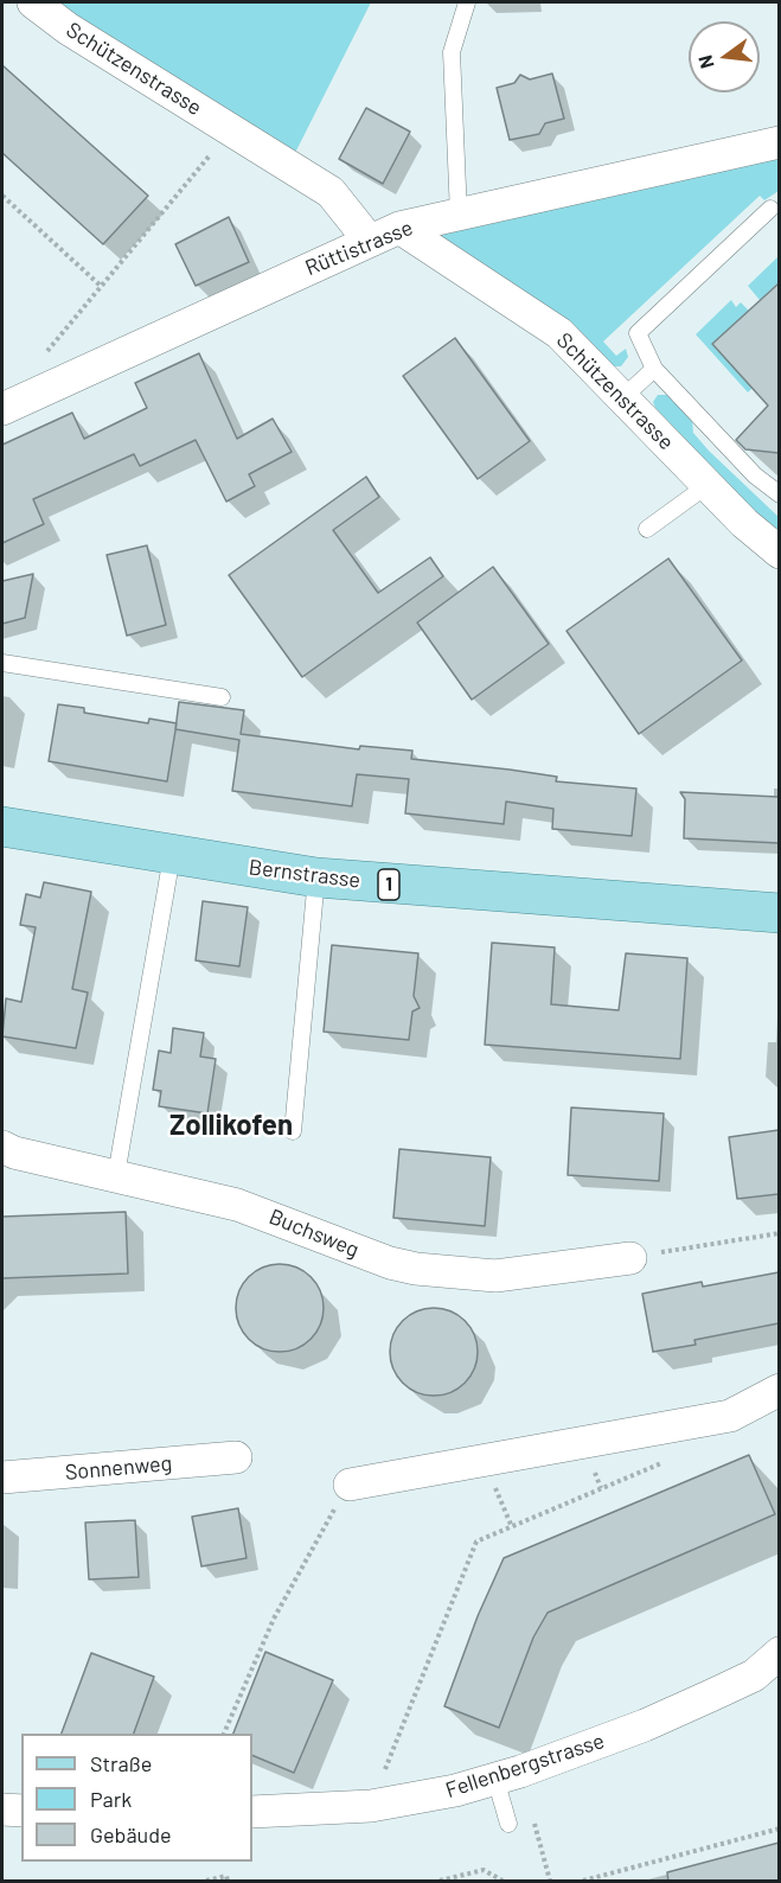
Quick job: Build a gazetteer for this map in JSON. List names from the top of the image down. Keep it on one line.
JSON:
{"streets":{"main road":["Bernstrasse","1"],"street":["Schützenstrasse","Rüttistrasse","Buchsweg","Sonnenweg","Fellenbergstrasse"]},"crossings":[["Schützenstrasse","Rüttistrasse"]],"districts":["Zollikofen"],"legend":["Straße","Park","Gebäude"],"north":"left"}
